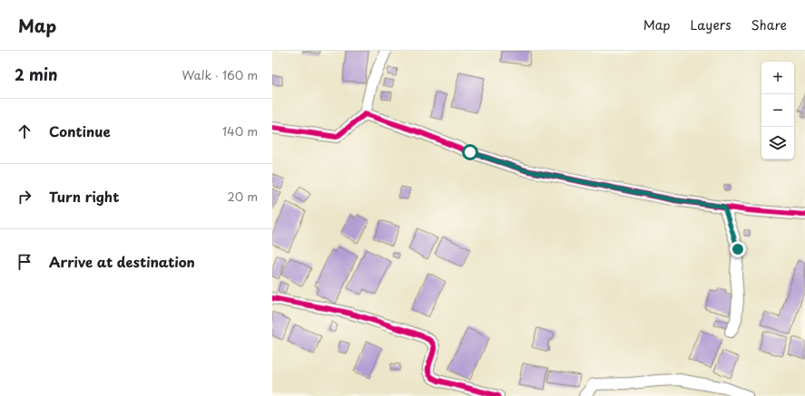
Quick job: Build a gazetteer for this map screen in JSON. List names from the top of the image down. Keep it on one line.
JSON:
{"page":{"header":"Map","nav":["Map","Layers","Share"],"heading":["2 min","Walk · 160 m"],"map_buttons":["+","−"],"list":[["Continue","140 m"],["Turn right","20 m"],"Arrive at destination"]}}
